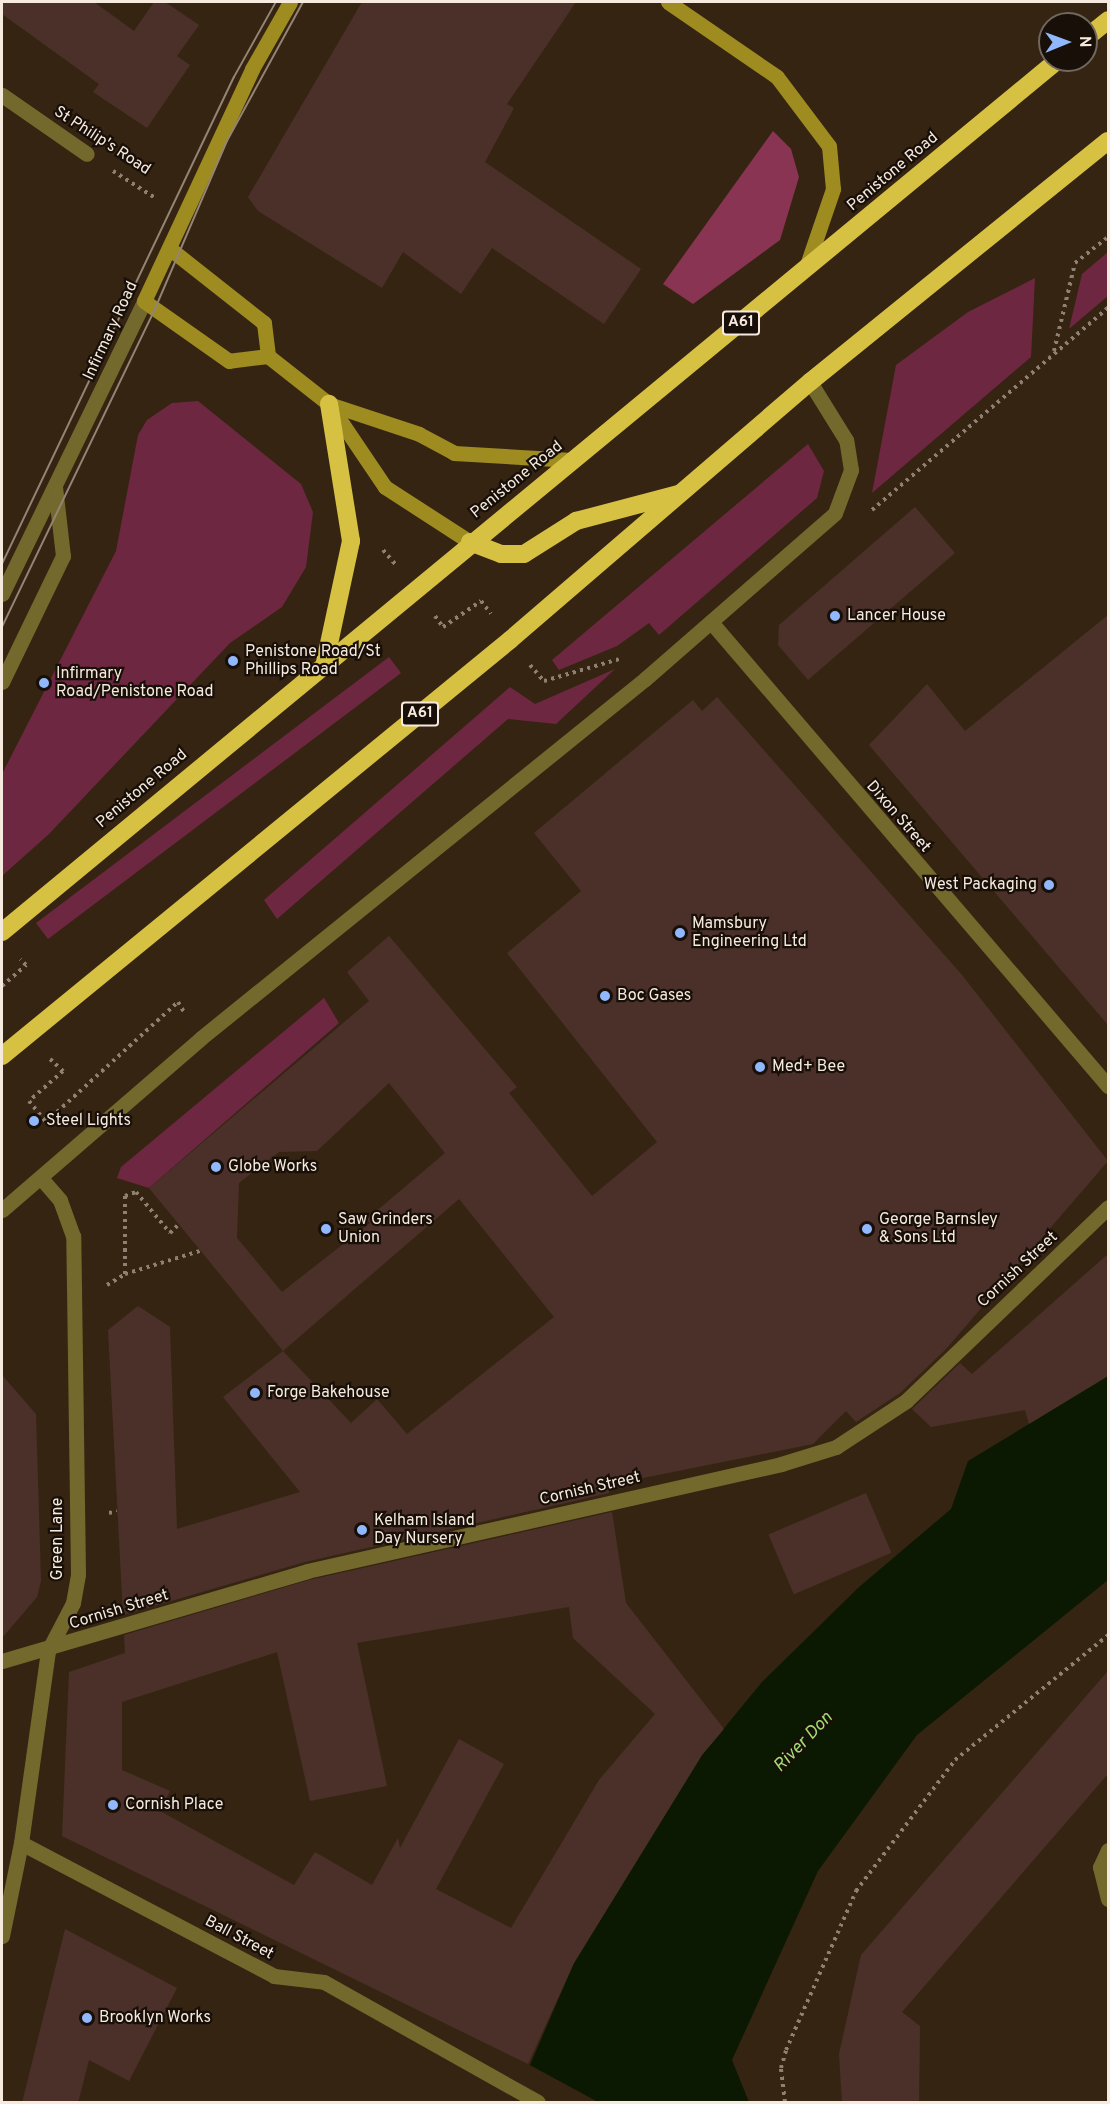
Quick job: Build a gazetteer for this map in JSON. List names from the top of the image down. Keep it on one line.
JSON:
{"streets":{"highway":["Penistone Road","A61"],"street":["St Philip's Road","Infirmary Road","Dixon Street","Cornish Street","Green Lane","Ball Street"]},"crossings":[["St Philip's Road","Infirmary Road"],["Cornish Street","Green Lane"],["Green Lane","Ball Street"]],"water":["River Don"],"places":["Lancer House","Penistone Road/St Phillips Road","Infirmary Road/Penistone Road","West Packaging","Mamsbury Engineering Ltd","Boc Gases","Med+ Bee","Steel Lights","Globe Works","Saw Grinders Union","George Barnsley & Sons Ltd","Forge Bakehouse","Kelham Island Day Nursery","Cornish Place","Brooklyn Works"],"north":"right"}
